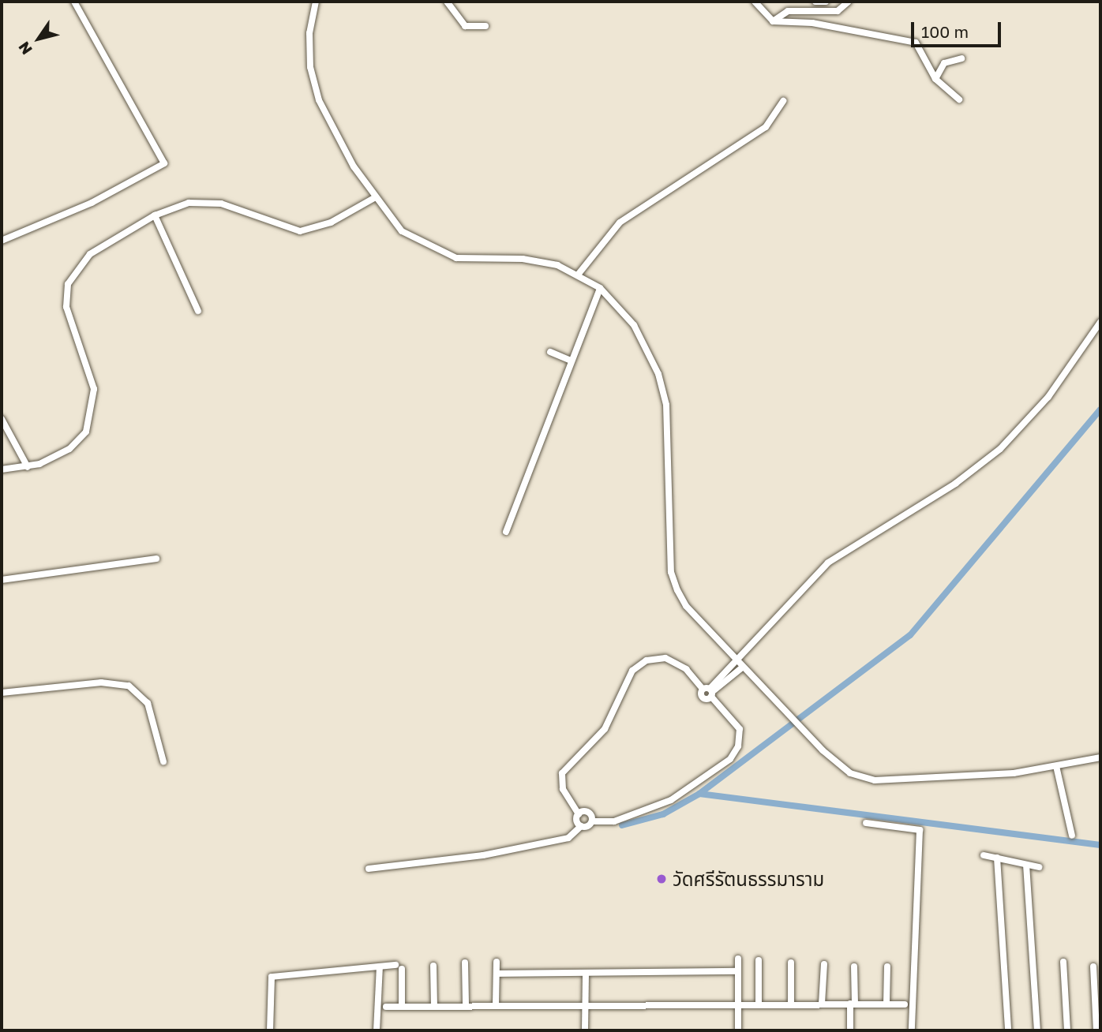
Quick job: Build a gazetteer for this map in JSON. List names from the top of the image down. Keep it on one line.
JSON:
{"places":["วัดศรีรัตนธรรมาราม"],"scale_bar":"100 m","north":"bottom left"}
